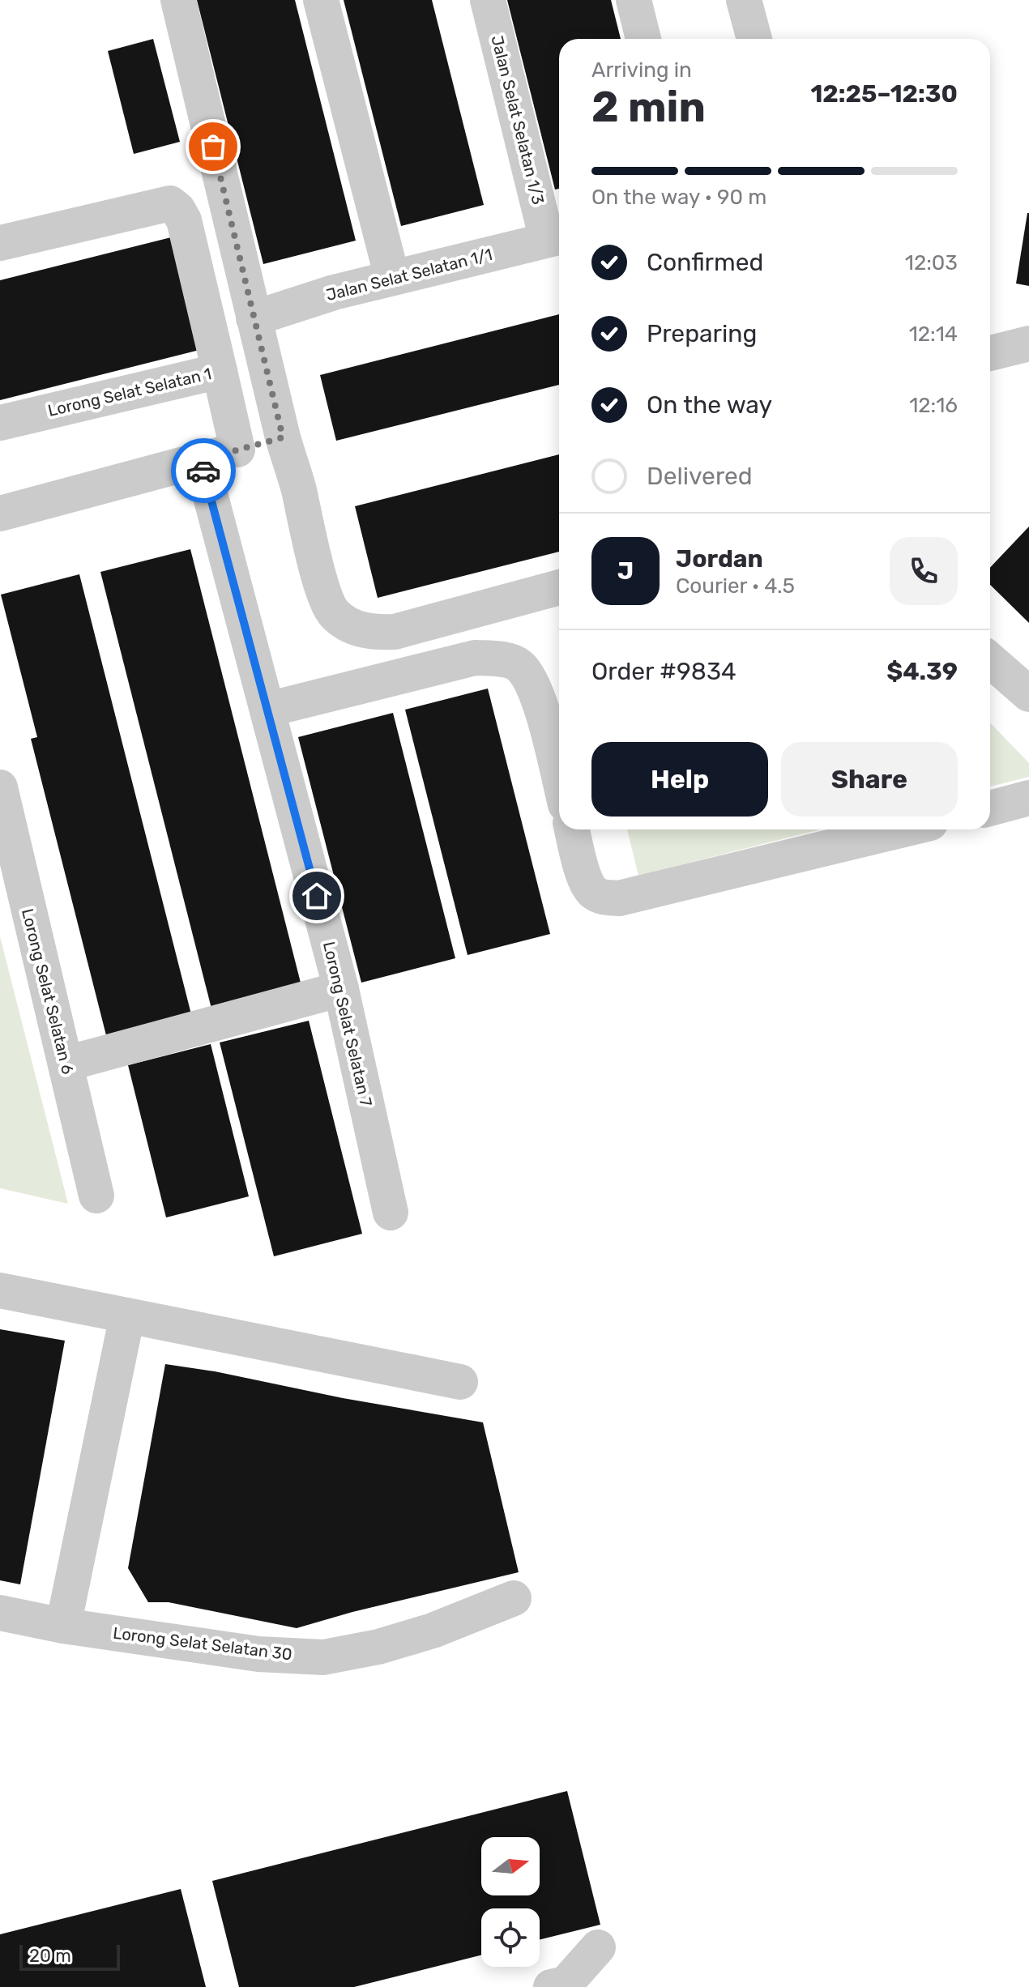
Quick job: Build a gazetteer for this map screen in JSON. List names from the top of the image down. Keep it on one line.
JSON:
{"streets":{"street":["Jalan Selat Selatan 1/3","Jalan Selat Selatan 1/1","Lorong Selat Selatan 1","Lorong Selat Selatan 6","Lorong Selat Selatan 7","Lorong Selat Selatan 30"]},"crossings":[["Jalan Selat Selatan 1/3","Jalan Selat Selatan 1/1"]],"scale_bar":"20 m","north":"right","page":{"heading":["2 min","Arriving in","12:25–12:30"],"panel":["Jordan","Courier · 4.5","Order #9834","$4.39"],"bar":"On the way · 90 m","list":[["Confirmed","12:03"],["Preparing","12:14"],["On the way","12:16"],"Delivered"],"round":"J","buttons":["Help","Share"],"scale":"20 m"}}
